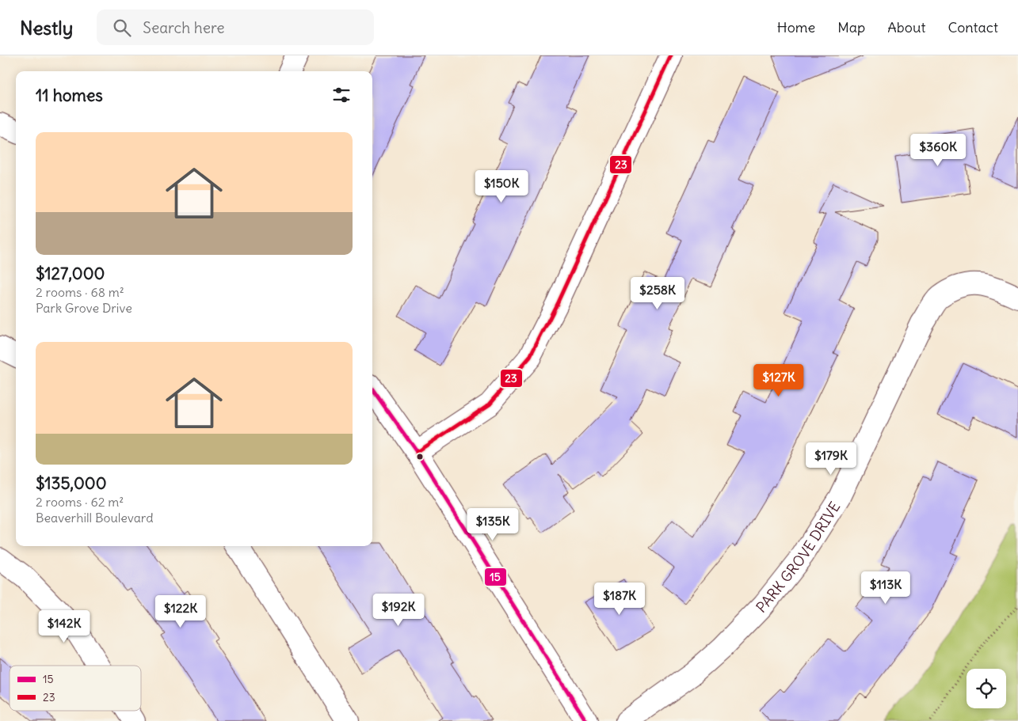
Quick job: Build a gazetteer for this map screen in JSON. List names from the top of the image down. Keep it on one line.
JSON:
{"streets":{"street":["PARK GROVE DRIVE"]},"lines":["transit line 23","transit line 15"],"legend":["15","23"],"page":{"header":"Nestly","search":"Search here","nav":["Home","Map","About","Contact"],"heading":"11 homes","list":[{"name":"$127,000","note":"2 rooms · 68 m² · Park Grove Drive"},{"name":"$135,000","note":"2 rooms · 62 m² · Beaverhill Boulevard"}],"price":["$360K","$150K","$258K","$127K","$179K","$135K","$113K","$187K","$192K","$122K","$142K"]}}
